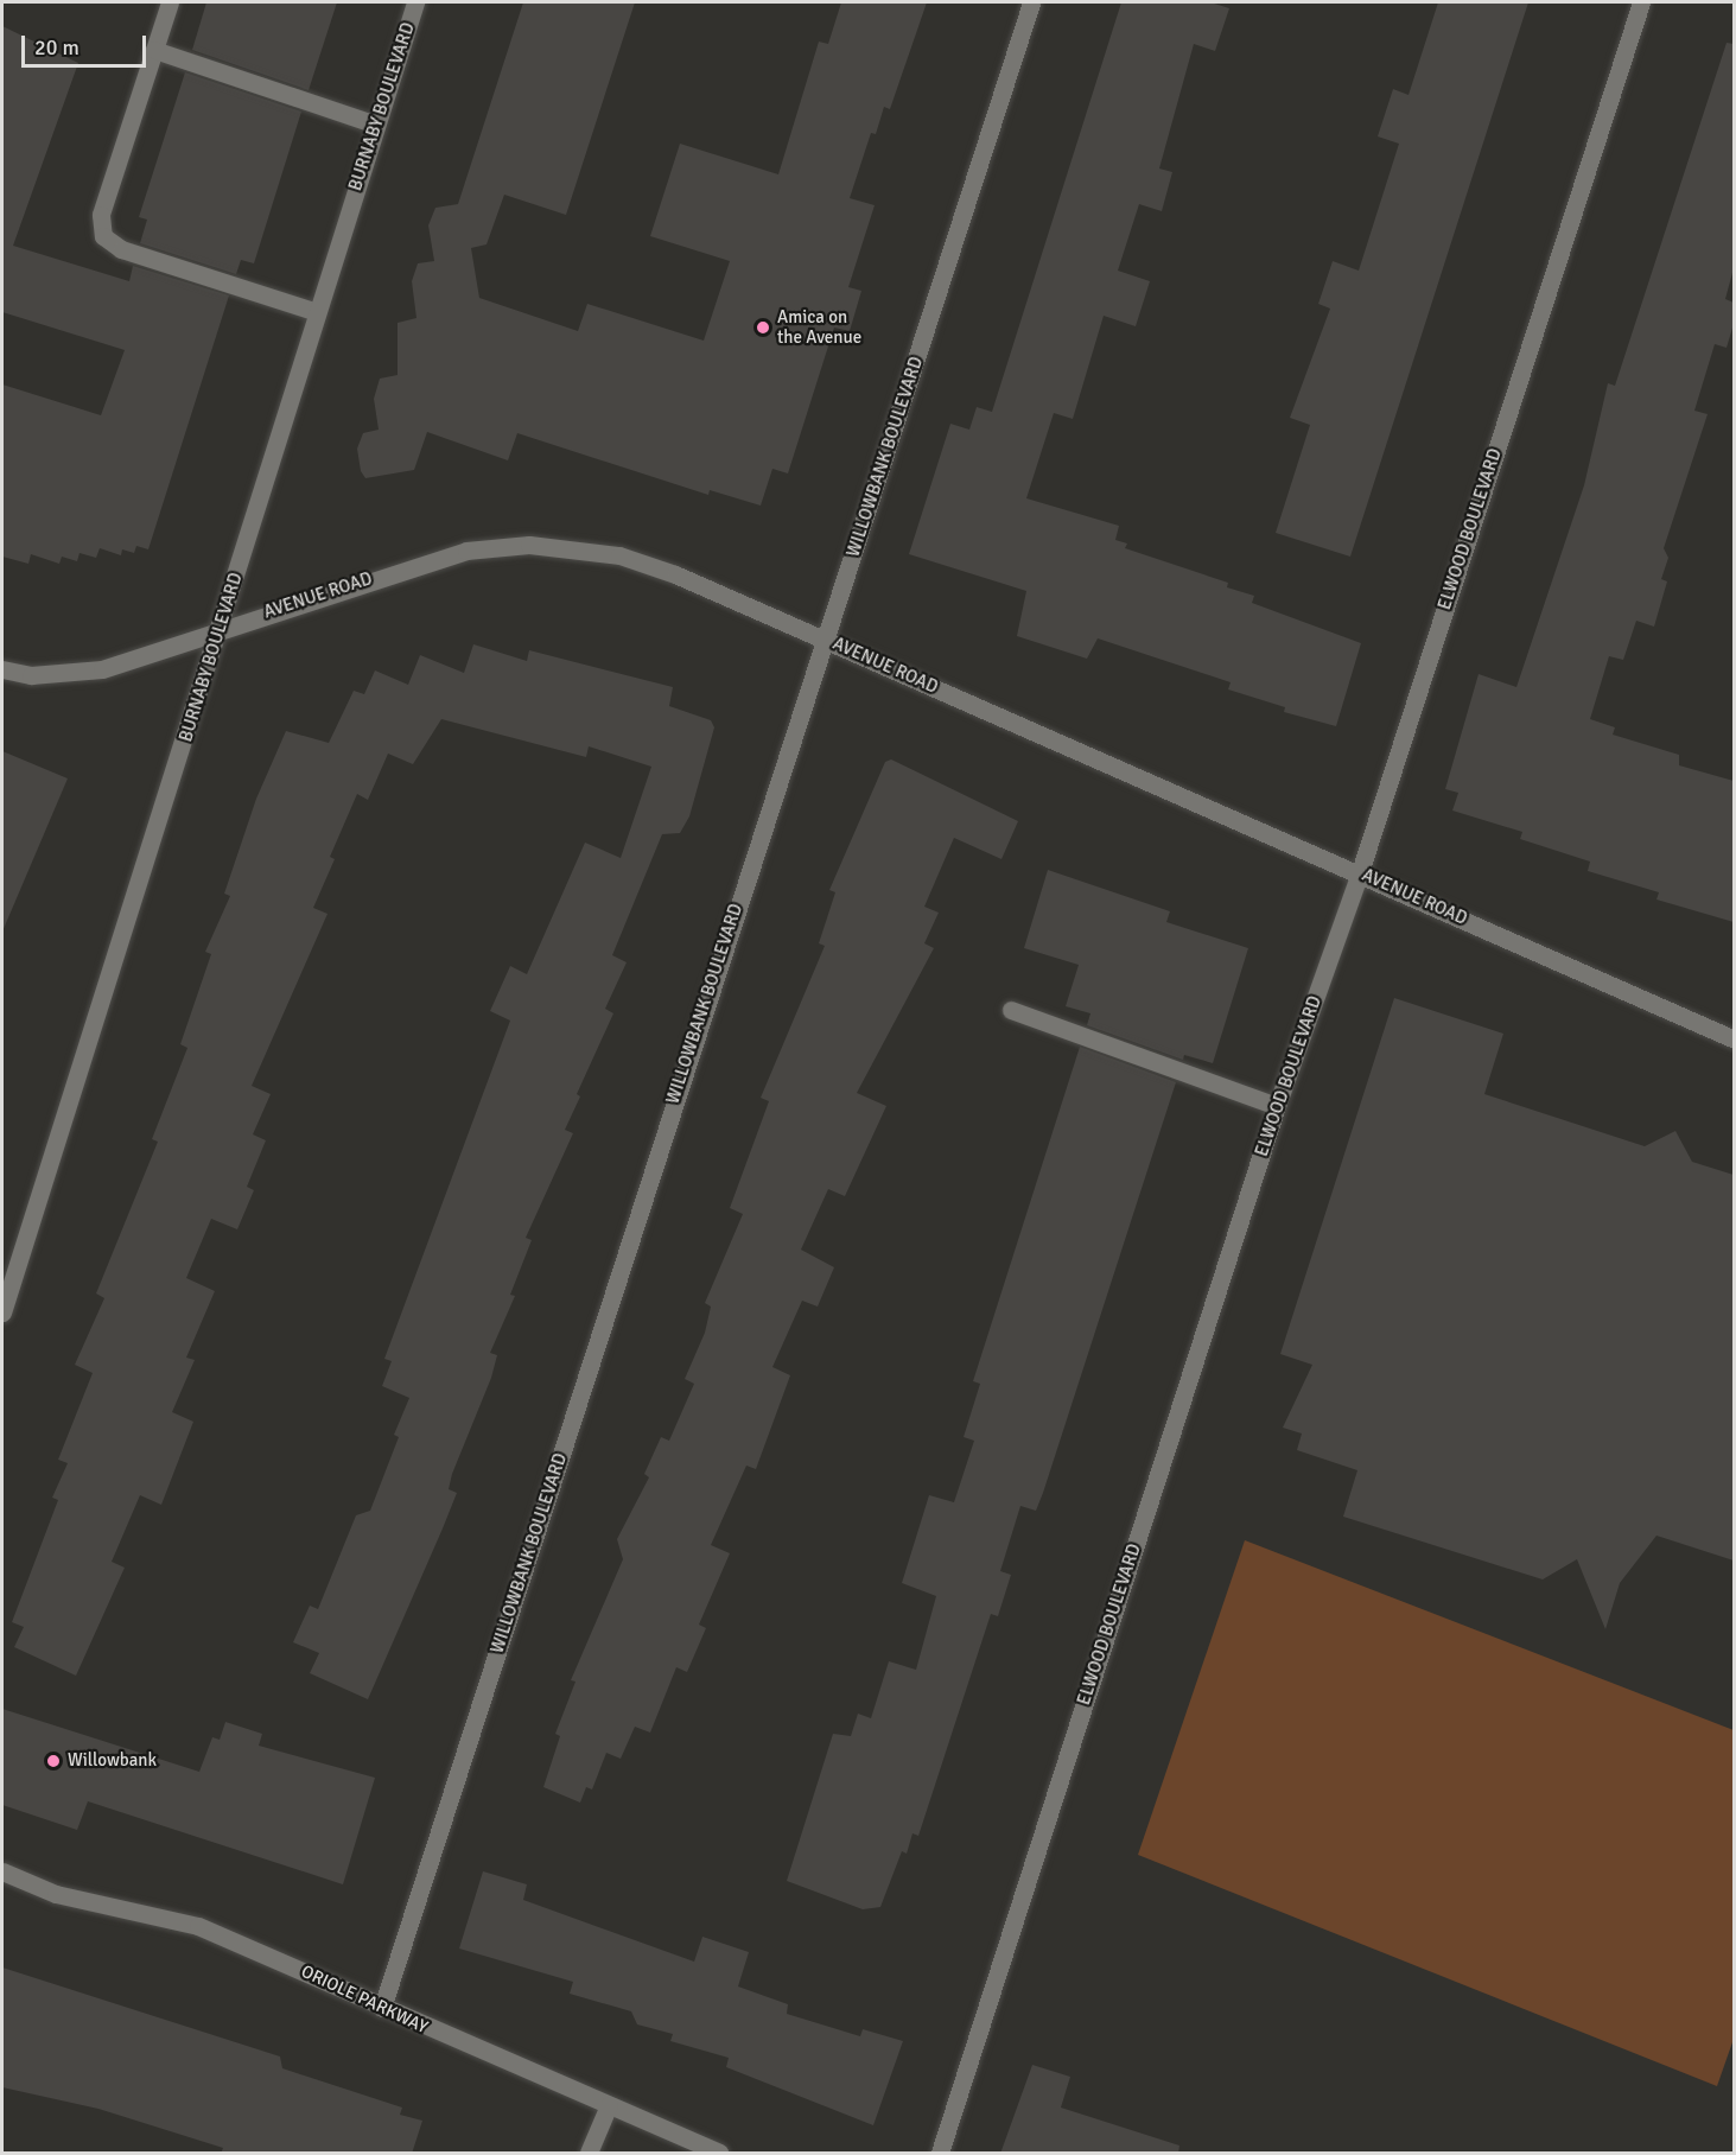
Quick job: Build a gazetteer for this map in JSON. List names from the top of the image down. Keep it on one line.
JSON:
{"streets":{"street":["BURNABY BOULEVARD","WILLOWBANK BOULEVARD","ELWOOD BOULEVARD","AVENUE ROAD","ORIOLE PARKWAY"]},"crossings":[["BURNABY BOULEVARD","AVENUE ROAD"],["WILLOWBANK BOULEVARD","AVENUE ROAD"],["WILLOWBANK BOULEVARD","ORIOLE PARKWAY"],["ELWOOD BOULEVARD","AVENUE ROAD"]],"places":["Amica on the Avenue","Willowbank"],"scale_bar":"20 m"}
